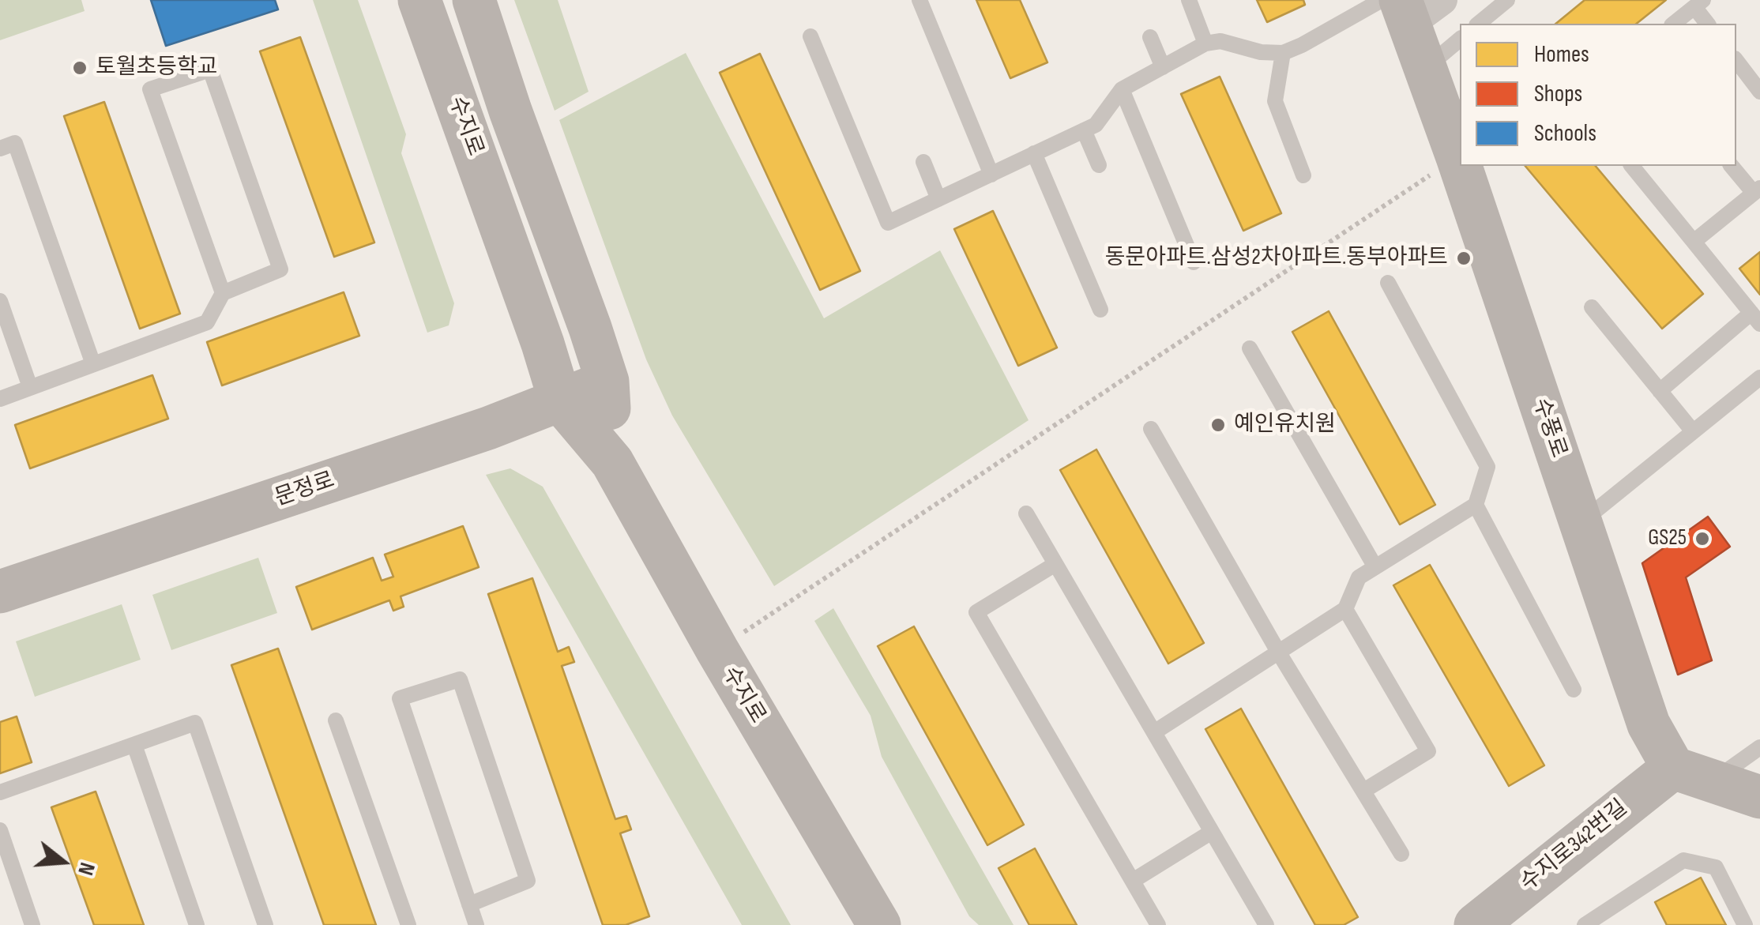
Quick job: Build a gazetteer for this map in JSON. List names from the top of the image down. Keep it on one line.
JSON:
{"streets":{"street":["수지로","수풍로","문정로","수지로342번길"]},"crossings":[["수지로","문정로"],["수풍로","수지로342번길"]],"places":["토월초등학교","동문아파트.삼성2차아파트.동부아파트","예인유치원","GS25"],"legend":["Homes","Shops","Schools"],"north":"right"}
